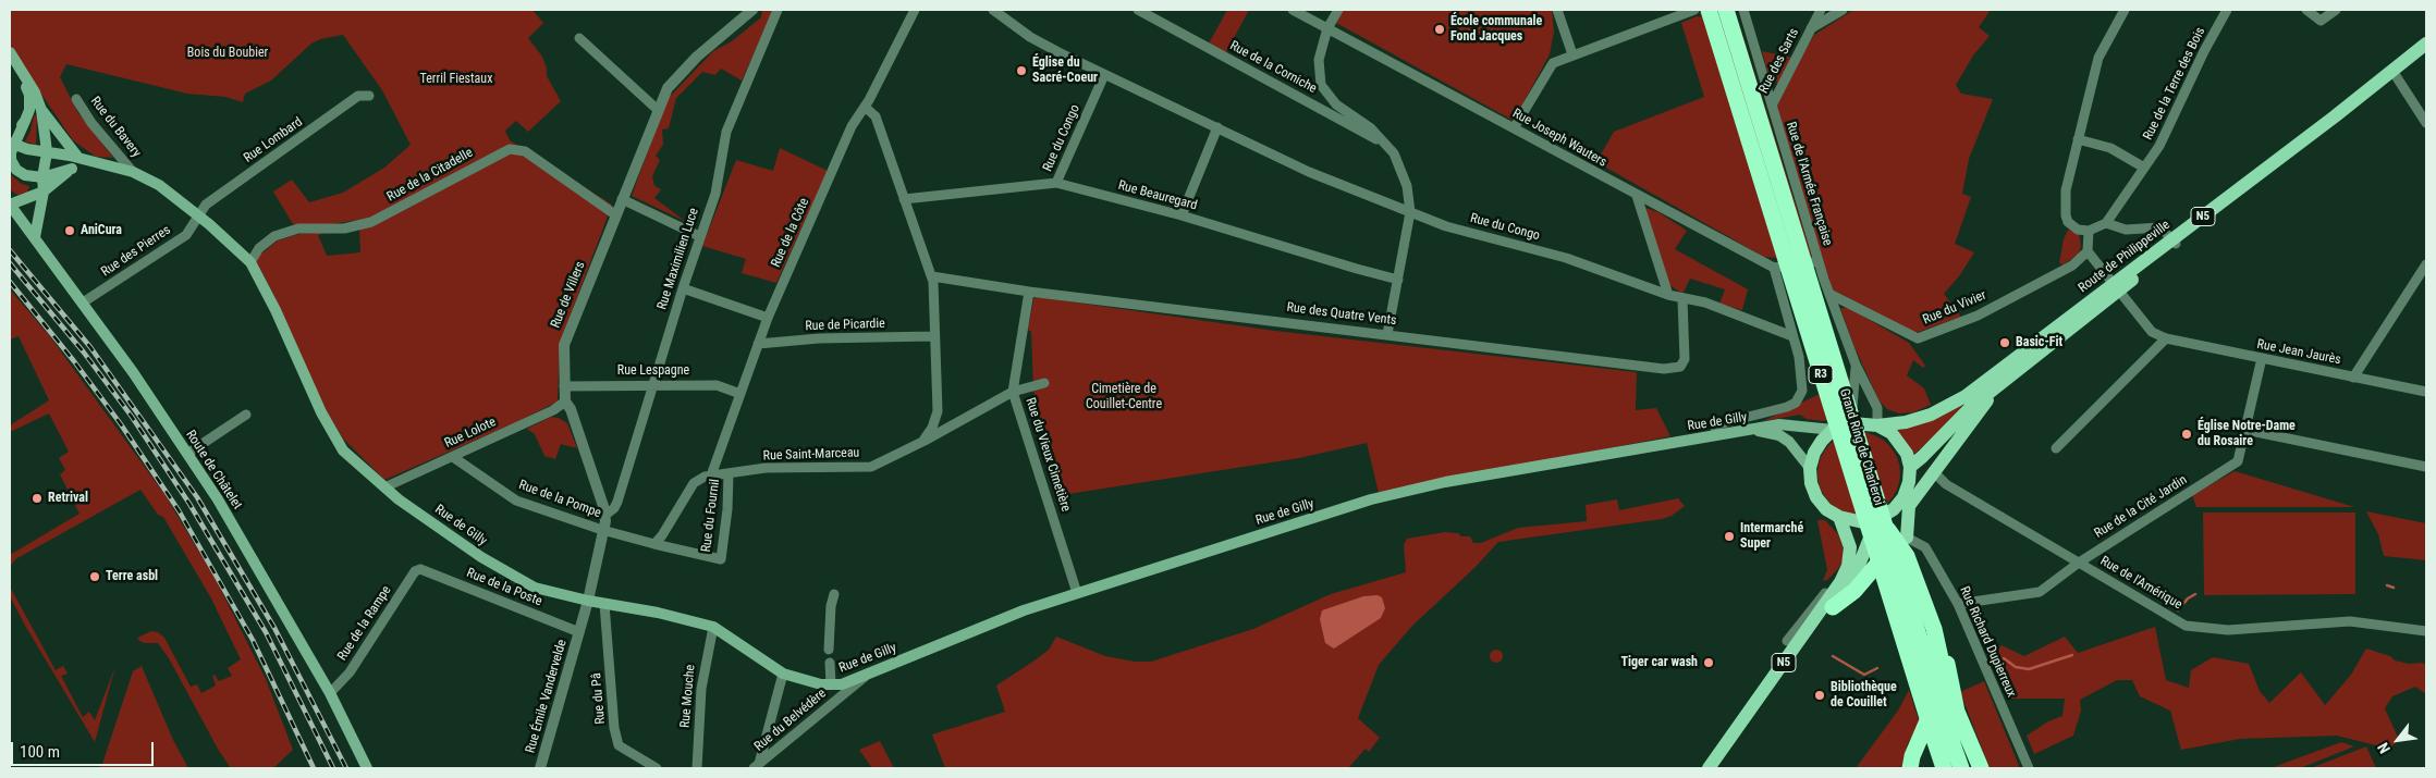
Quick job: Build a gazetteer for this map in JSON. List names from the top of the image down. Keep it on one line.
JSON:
{"streets":{"highway":["R3","Grand Ring de Charleroi"],"main road":["N5","Route de Philippeville","Rue de Gilly","Route de Châtelet"],"street":["Rue des Sarts","Rue de la Corniche","Rue de la Terre des Bois","Rue du Bavery","Rue du Congo","Rue Joseph Wauters","Rue Lombard","Rue de la Citadelle","Rue de l'Armée Française","Rue Beauregard","Rue de la Côte","Rue des Pierres","Rue Maximilien Luce","Rue de Villers","Rue du Vivier","Rue des Quatre Vents","Rue de Picardie","Rue Jean Jaurès","Rue Lespagne","Rue Lolote","Rue Saint-Marceau","Rue du Vieux Cimetière","Rue de la Pompe","Rue de la Cité Jardin","Rue du Fournil","Rue de l'Amérique","Rue de la Poste","Rue de la Rampe","Rue Richard Dupierreux","Rue Émile Vandervelde","Rue Mouche","Rue du Pâ","Rue du Belvédère"]},"crossings":[["Rue des Sarts","Rue de l'Armée Française"],["Rue du Bavery","Rue de Gilly"],["Rue du Congo","Rue Beauregard"],["Rue du Congo","Rue des Quatre Vents"],["Rue Lombard","Rue des Pierres"],["Rue Lombard","Rue de Gilly"],["Rue de la Citadelle","Rue de Villers"],["Rue de la Citadelle","Rue de Gilly"],["Rue de l'Armée Française","N5"],["Rue de l'Armée Française","Route de Philippeville"],["Rue de l'Armée Française","Rue du Vivier"],["Rue de l'Armée Française","Rue de Gilly"],["N5","Route de Philippeville"],["N5","Rue de Gilly"],["N5","Rue de l'Amérique"],["N5","Rue Richard Dupierreux"],["Rue de la Côte","Rue de Picardie"],["Rue de la Côte","Rue Lespagne"],["Rue de la Côte","Rue Saint-Marceau"],["Rue des Pierres","Rue de Gilly"],["Rue des Pierres","Route de Châtelet"],["Route de Philippeville","Rue Jean Jaurès"],["Route de Philippeville","Rue de Gilly"],["Rue Maximilien Luce","Rue de Villers"],["Rue Maximilien Luce","Rue Lespagne"],["Rue de Villers","Rue Lespagne"],["Rue de Villers","Rue de Gilly"],["Rue de Villers","Rue Lolote"],["Rue de Villers","Rue de la Pompe"],["Rue de Villers","Rue de la Poste"],["Rue de Villers","Rue Émile Vandervelde"],["Rue des Quatre Vents","Rue du Vieux Cimetière"],["Rue Jean Jaurès","Rue de la Cité Jardin"],["Rue de Gilly","Rue Lolote"],["Rue de Gilly","Rue du Vieux Cimetière"],["Rue de Gilly","Rue Mouche"],["Rue de Gilly","Rue du Pâ"],["Rue de Gilly","Rue du Belvédère"],["Rue Lolote","Rue de la Pompe"],["Rue Saint-Marceau","Rue du Vieux Cimetière"],["Rue Saint-Marceau","Rue du Fournil"],["Route de Châtelet","Rue de la Rampe"],["Rue de la Cité Jardin","Rue de l'Amérique"],["Rue de la Cité Jardin","Rue Richard Dupierreux"],["Rue de la Poste","Rue de la Rampe"],["Rue de la Poste","Rue Émile Vandervelde"]],"parks":["Bois du Boubier","Terril Fiestaux","Cimetière de Couillet-Centre"],"places":["École communale Fond Jacques","Église du Sacré-Coeur","AniCura","Basic-Fit","Église Notre-Dame du Rosaire","Retrival","Intermarché Super","Terre asbl","Tiger car wash","Bibliothèque de Couillet"],"scale_bar":"100 m","north":"bottom left"}
